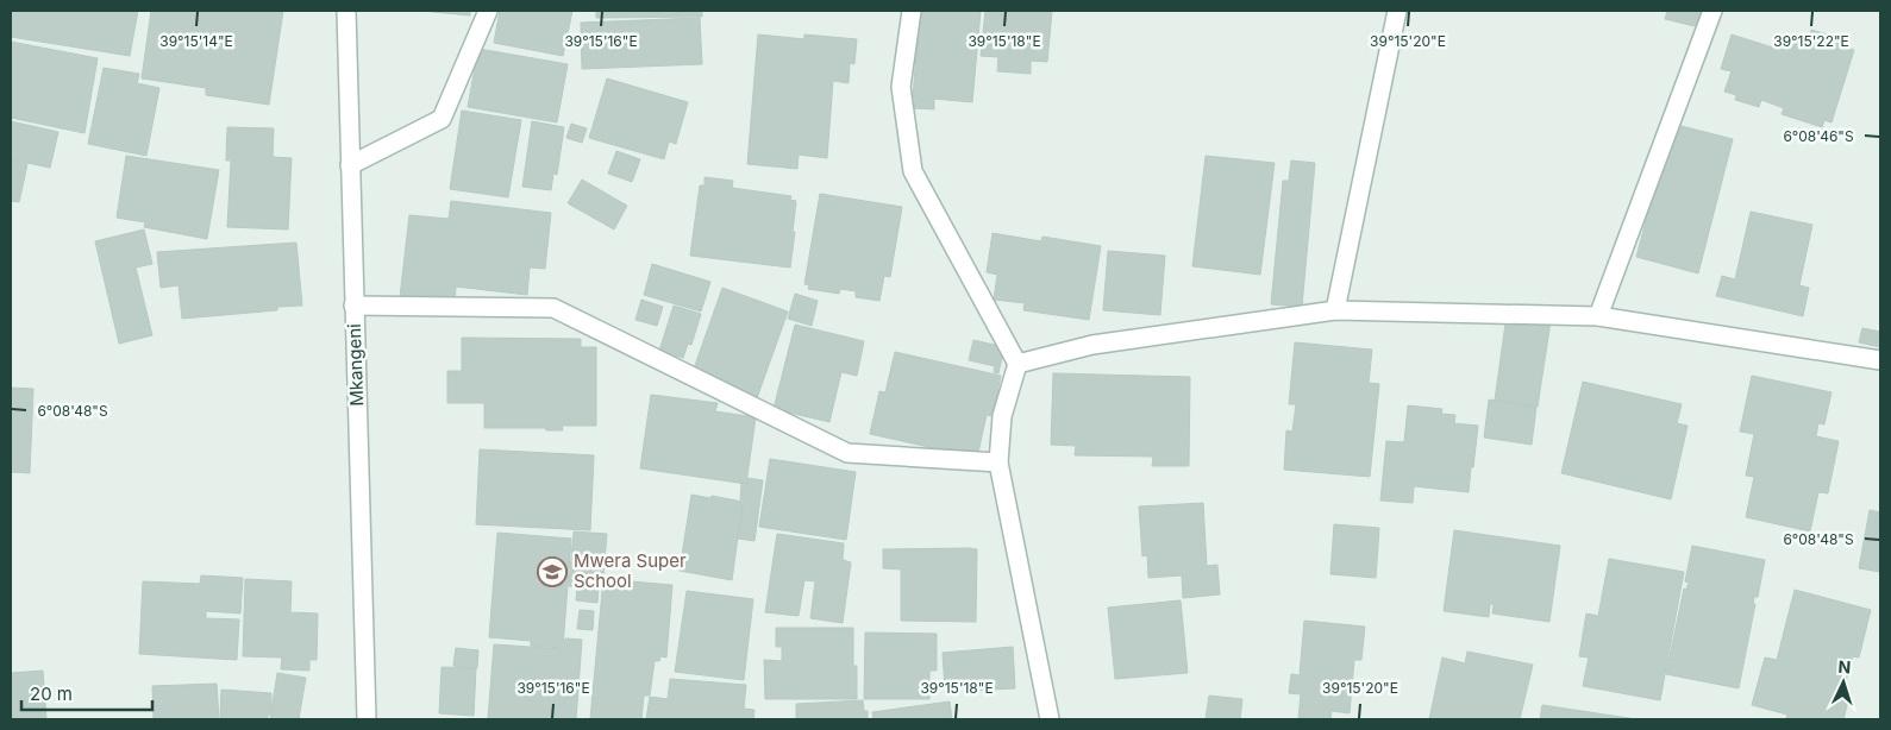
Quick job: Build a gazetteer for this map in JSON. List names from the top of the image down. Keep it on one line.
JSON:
{"streets":{"street":["Mkangeni"]},"places":{"school or university":["Mwera Super School"]},"scale_bar":"20 m","north":"top","coordinates":["39°15'14\"E","39°15'16\"E","39°15'18\"E","39°15'20\"E","39°15'22\"E","6°08'46\"S","6°08'48\"S"]}
